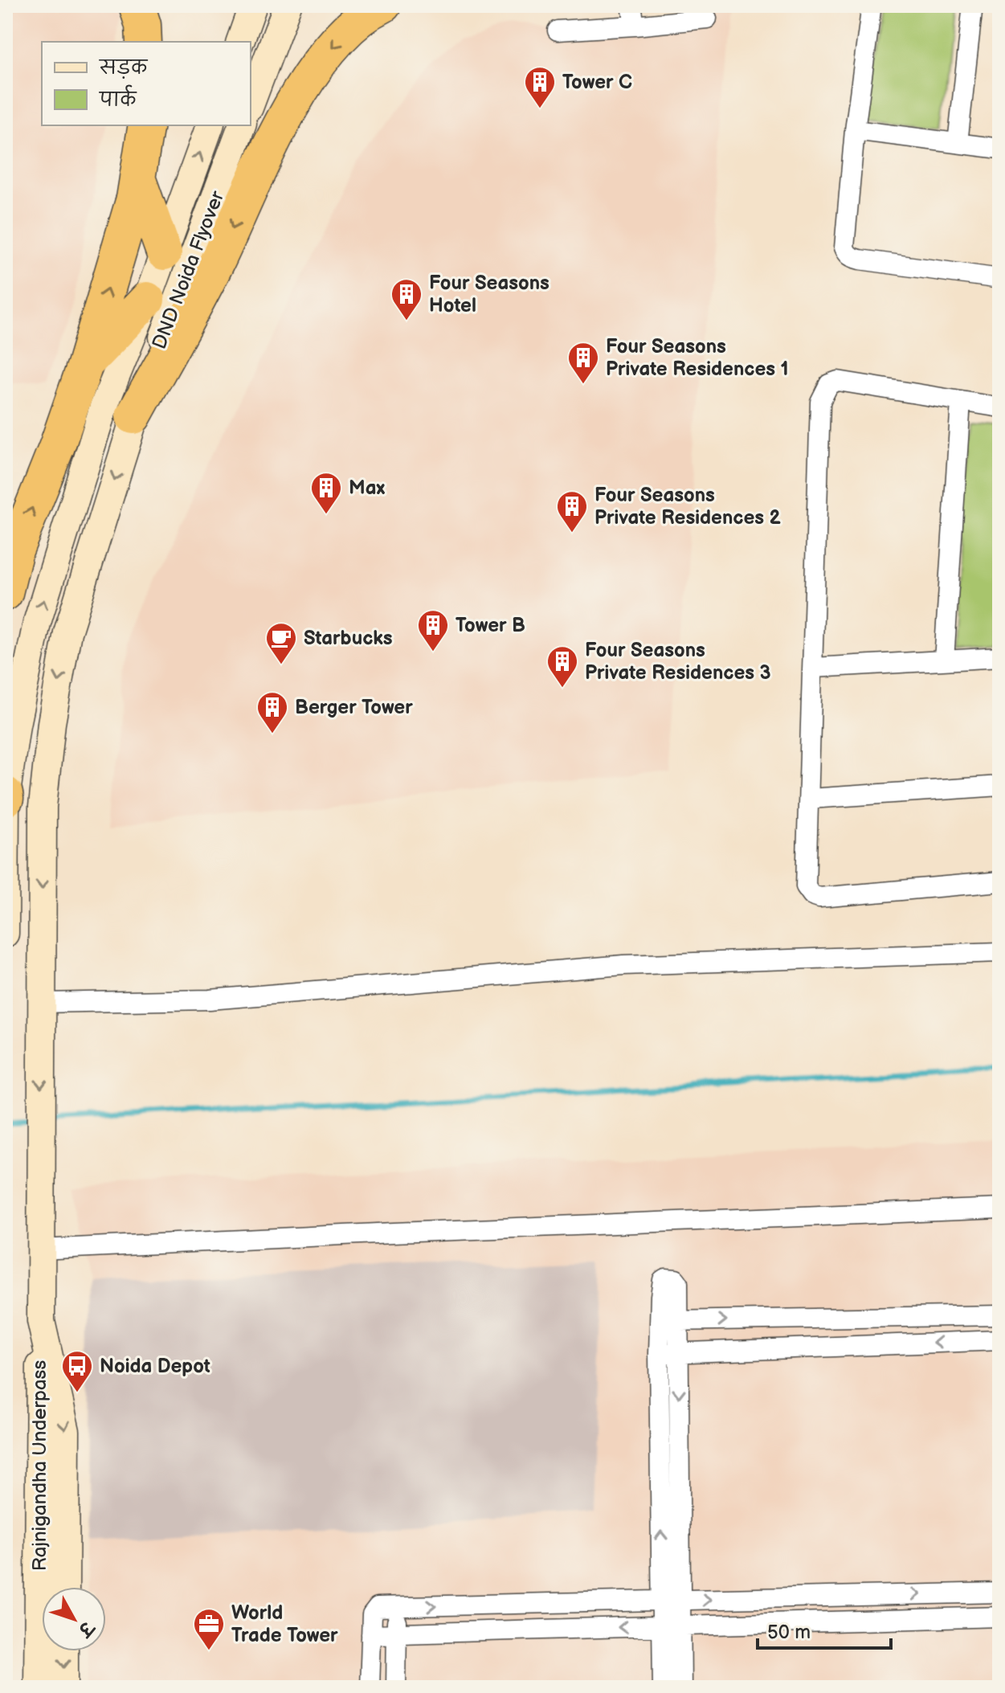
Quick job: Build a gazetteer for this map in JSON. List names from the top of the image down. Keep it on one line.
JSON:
{"streets":{"main road":["DND Noida Flyover","Rajnigandha Underpass"]},"crossings":[["DND Noida Flyover","Rajnigandha Underpass"]],"places":{"building":["Tower C","Four Seasons Hotel","Four Seasons Private Residences 1","Max","Four Seasons Private Residences 2","Tower B","Four Seasons Private Residences 3","Berger Tower"],"cafe":["Starbucks"],"bus stop":["Noida Depot"],"office":["World Trade Tower"]},"legend":["सड़क","पार्क"],"scale_bar":"50 m","north":"bottom right"}
